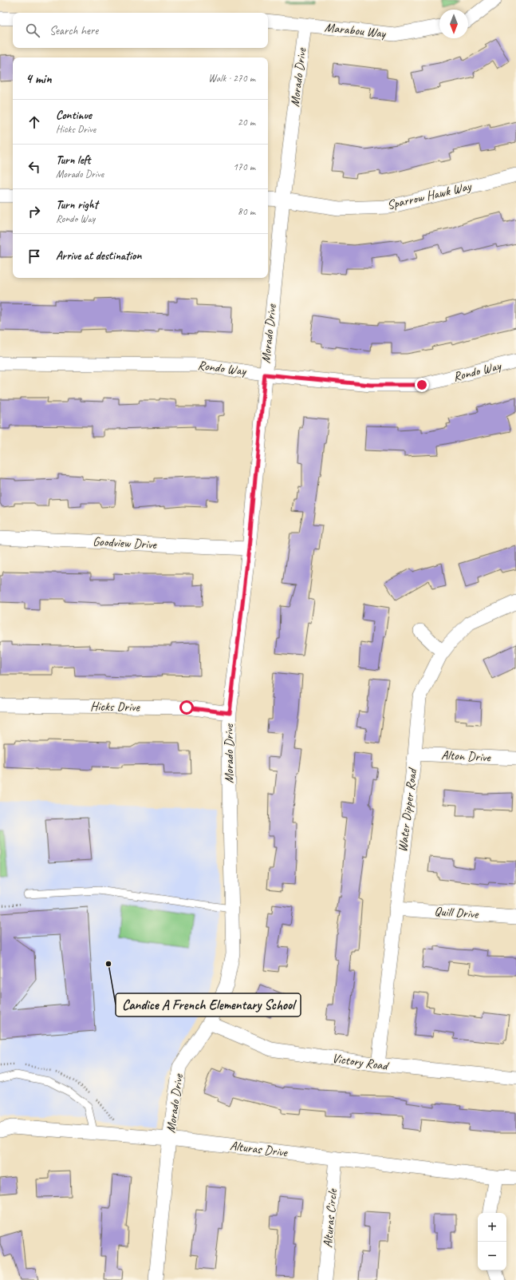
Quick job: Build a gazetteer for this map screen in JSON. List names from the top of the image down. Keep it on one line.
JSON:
{"streets":{"street":["Marabou Way","Morado Drive","Sparrow Hawk Way","Rondo Way","Goodview Drive","Hicks Drive","Alton Drive","Water Dipper Road","Quill Drive","Victory Road","Alturas Drive","Alturas Circle"]},"crossings":[["Marabou Way","Morado Drive"],["Morado Drive","Sparrow Hawk Way"],["Morado Drive","Rondo Way"],["Morado Drive","Goodview Drive"],["Morado Drive","Hicks Drive"],["Morado Drive","Victory Road"],["Morado Drive","Alturas Drive"],["Alton Drive","Water Dipper Road"],["Water Dipper Road","Quill Drive"],["Water Dipper Road","Victory Road"],["Alturas Drive","Alturas Circle"]],"places":["Candice A French Elementary School"],"north":"bottom","page":{"search":"Search here","heading":["4 min","Walk · 270 m"],"list":[["Continue","Hicks Drive","20 m"],["Turn left","Morado Drive","170 m"],["Turn right","Rondo Way","80 m"],"Arrive at destination"],"map_buttons":["+","−"]}}
